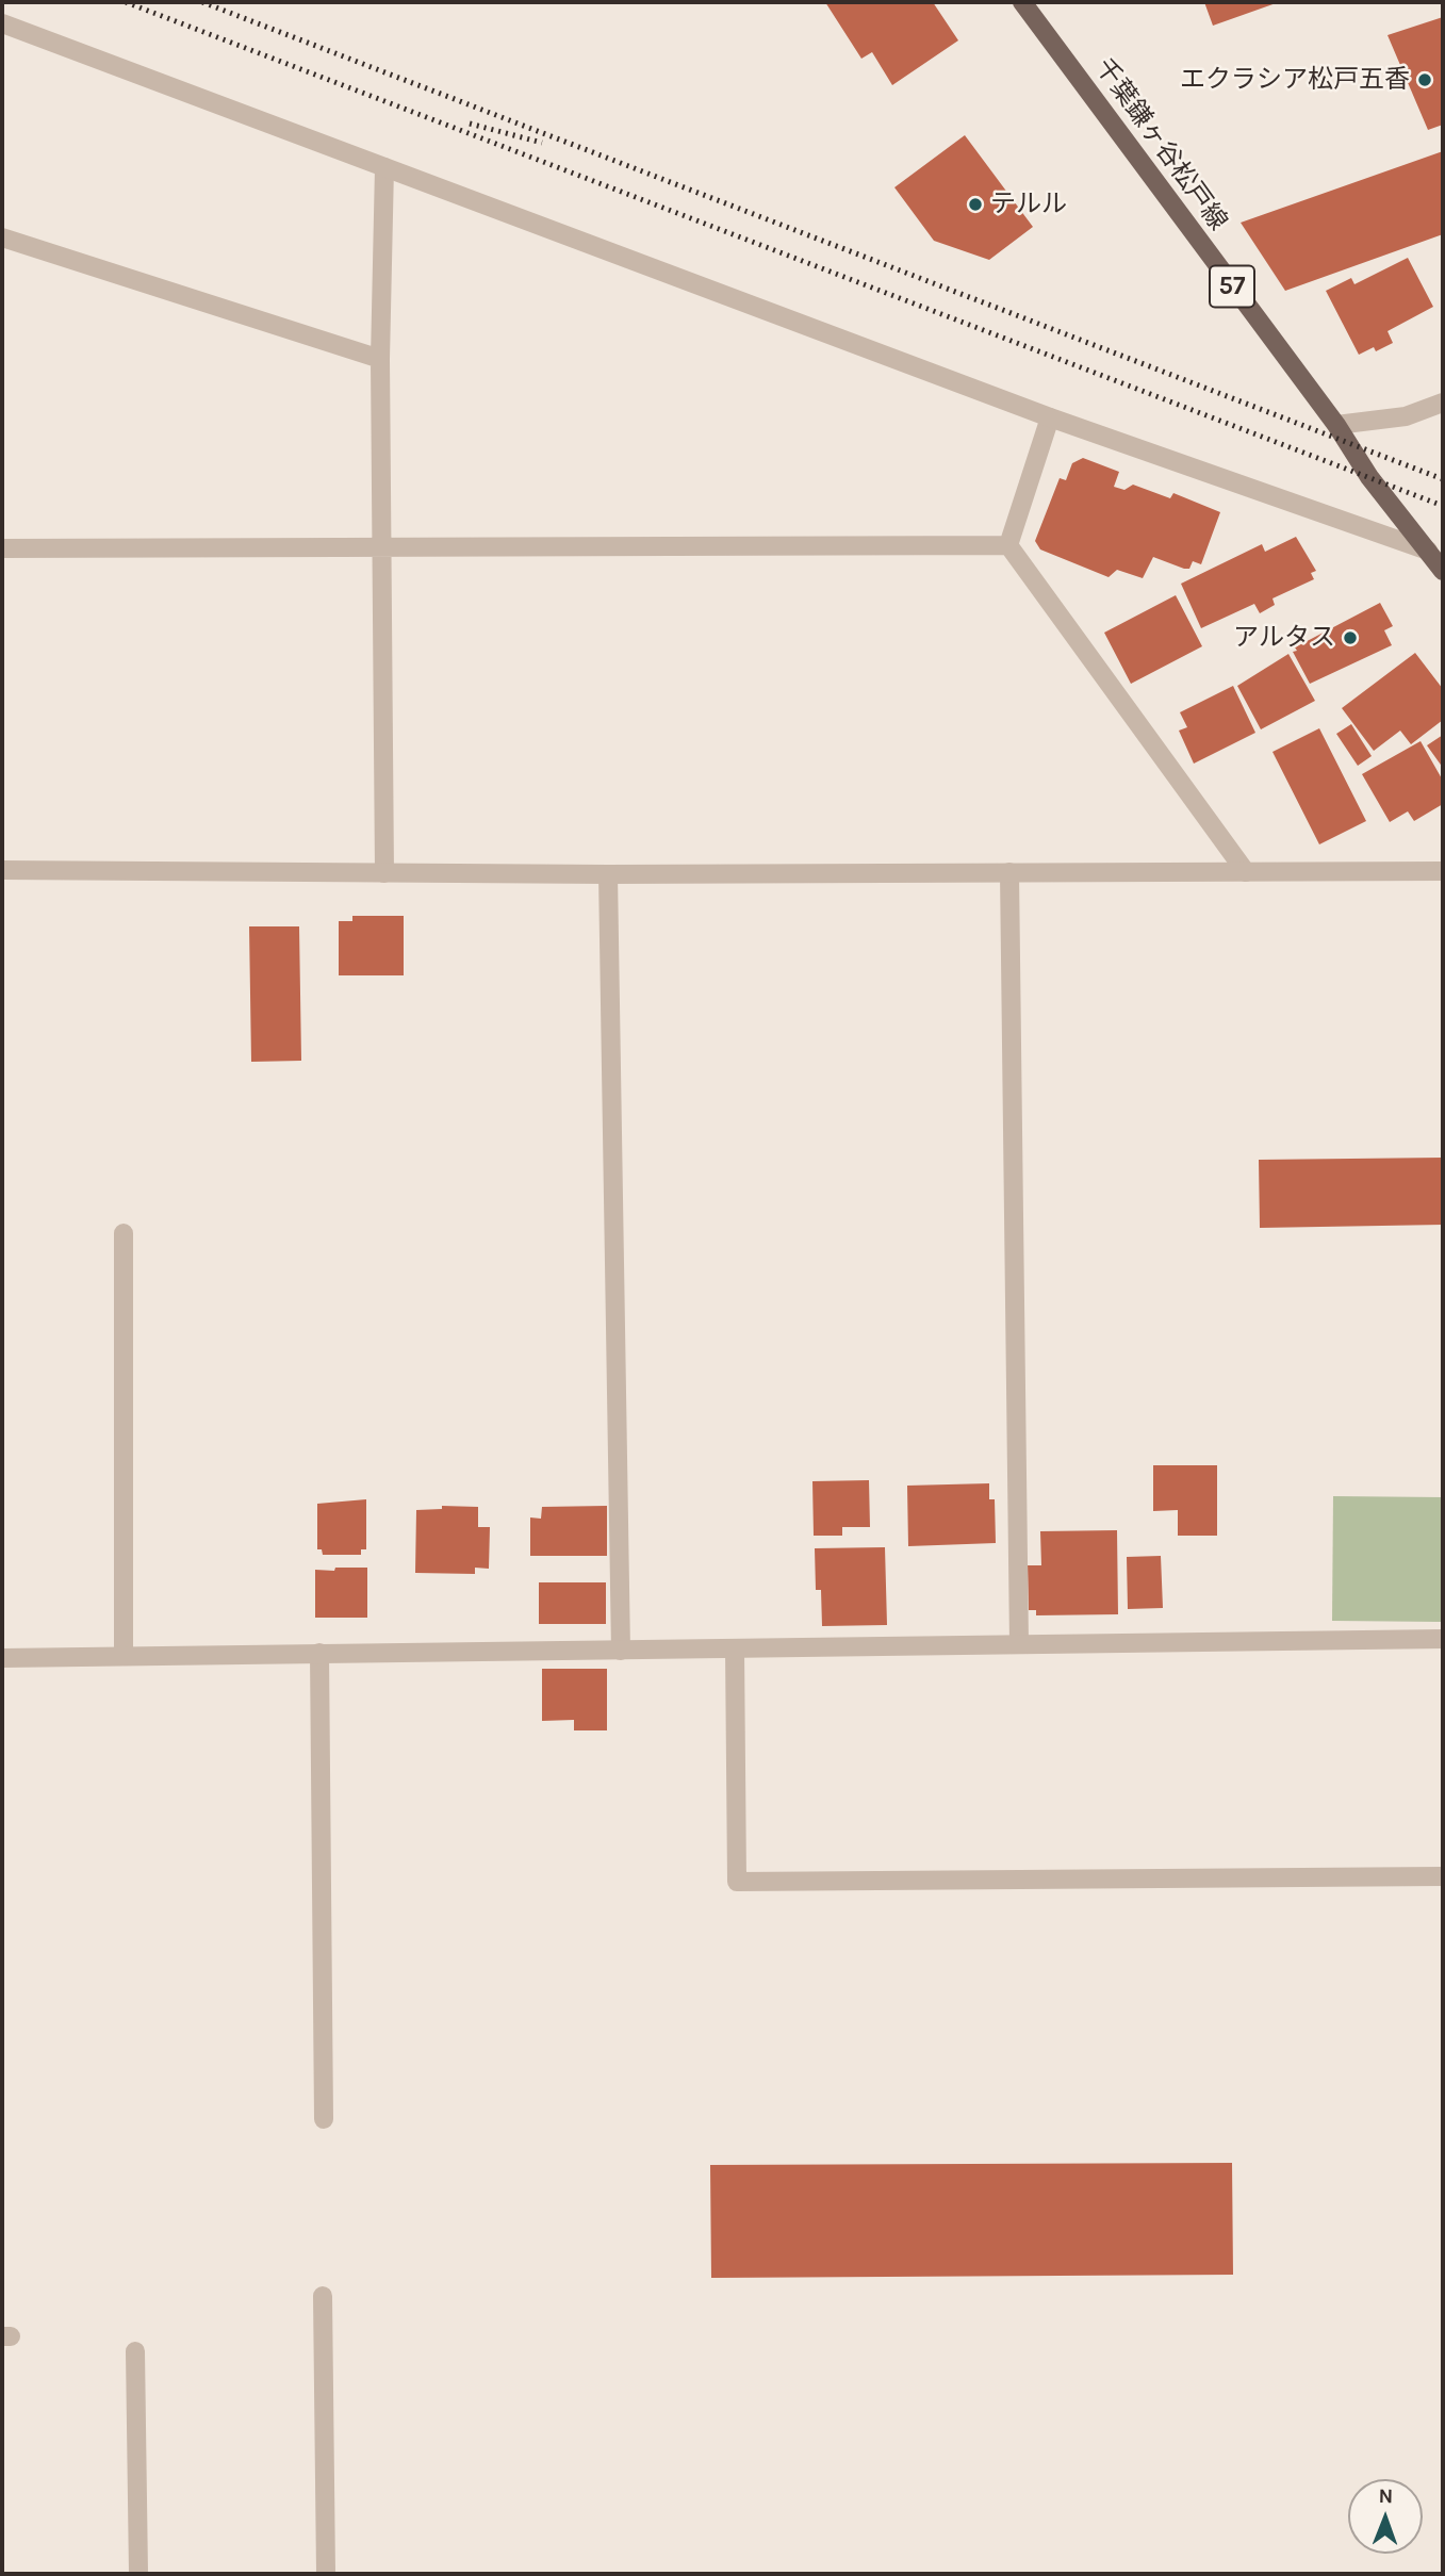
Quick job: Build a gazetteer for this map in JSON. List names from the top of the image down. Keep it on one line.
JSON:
{"streets":{"main road":["千葉鎌ヶ谷松戸線","57"]},"places":["エクラシア松戸五香","テルル","アルタス"],"north":"top"}
